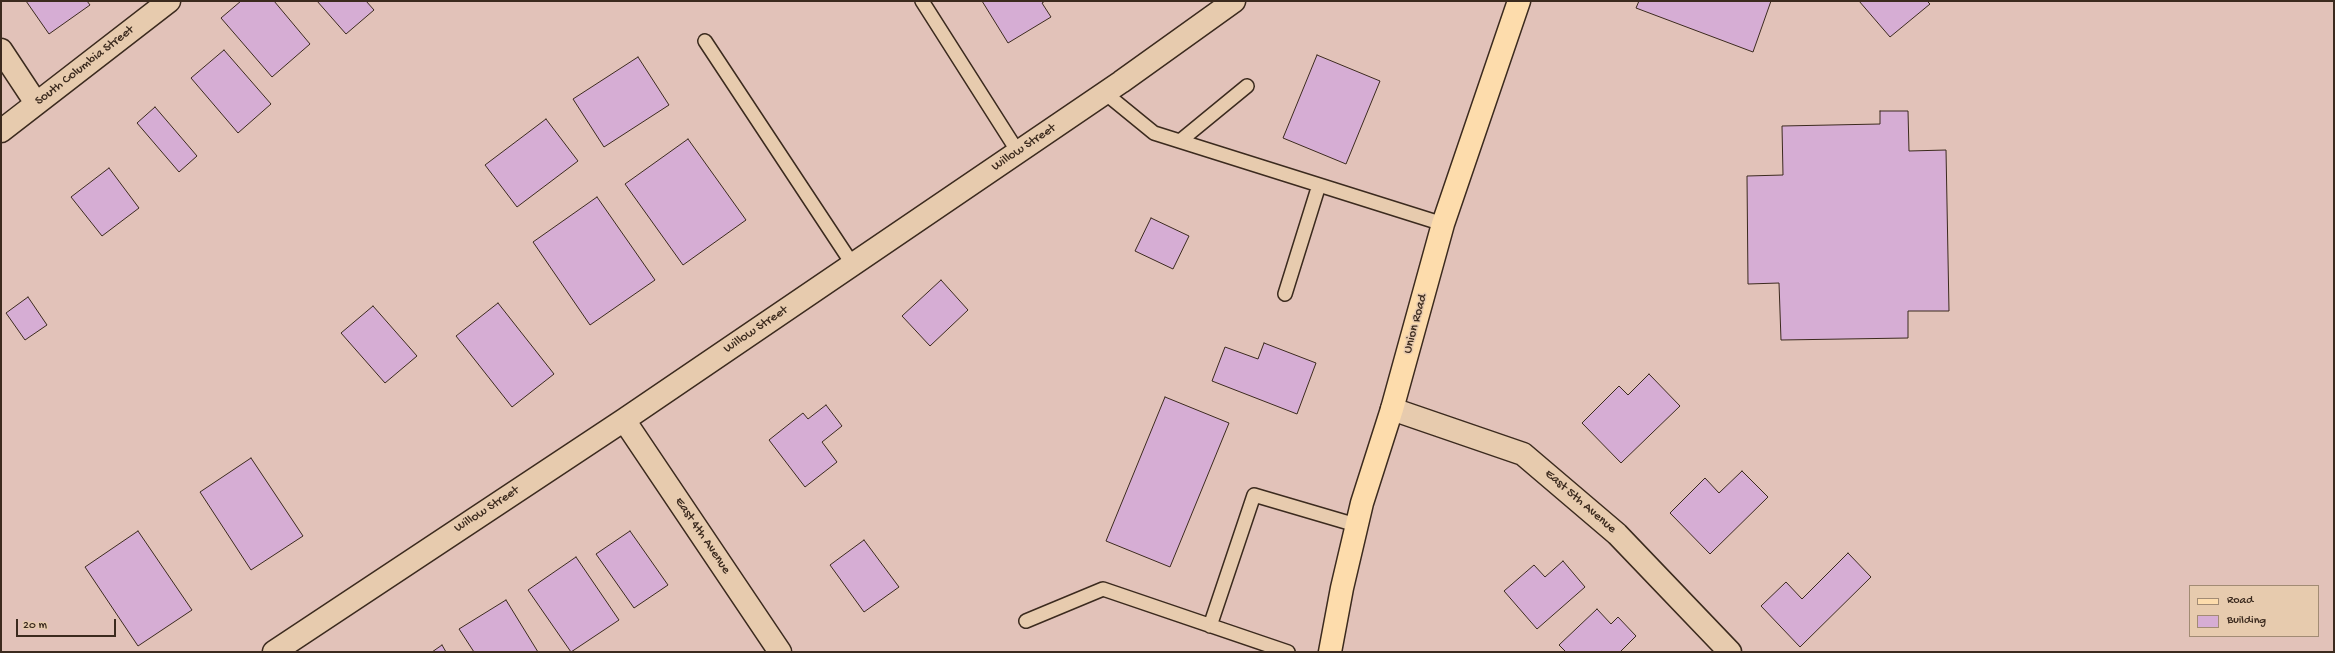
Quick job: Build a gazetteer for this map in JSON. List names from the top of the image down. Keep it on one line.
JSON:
{"streets":{"main road":["Union Road"],"street":["South Columbia Street","Willow Street","East 5th Avenue","East 4th Avenue"]},"crossings":[["Willow Street","East 4th Avenue"],["Union Road","East 5th Avenue"]],"legend":["Road","Building"],"scale_bar":"20 m"}
